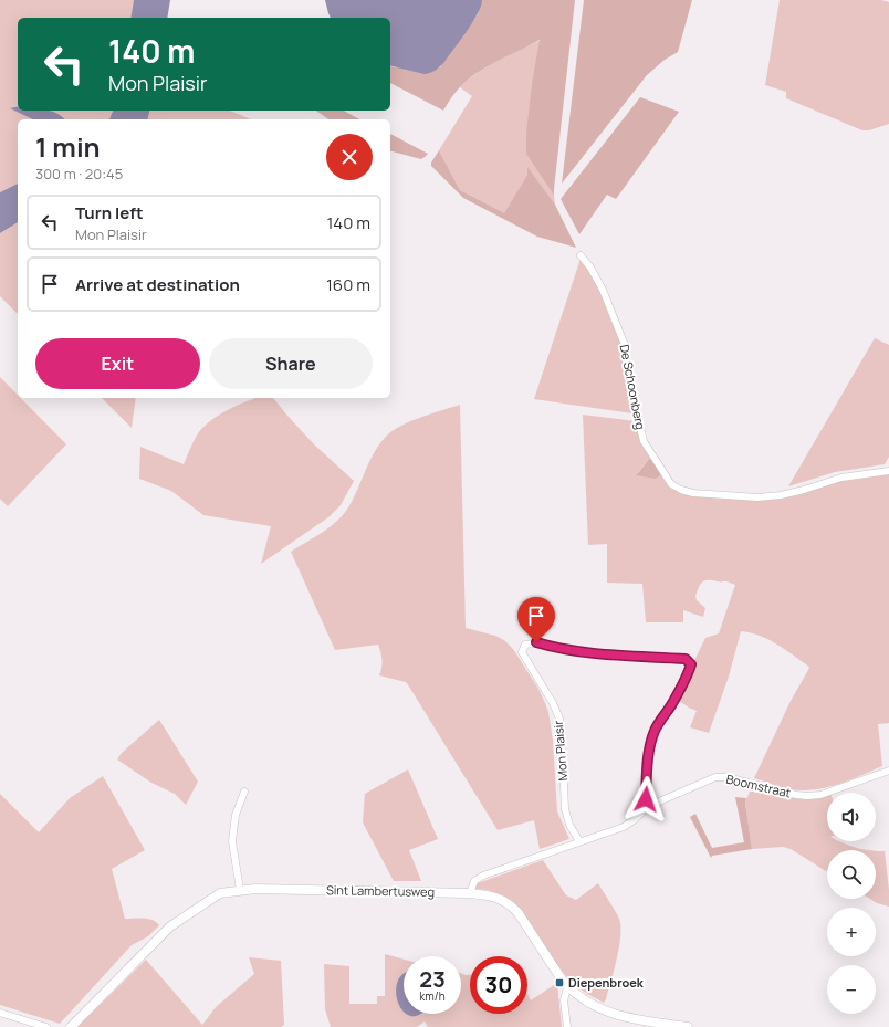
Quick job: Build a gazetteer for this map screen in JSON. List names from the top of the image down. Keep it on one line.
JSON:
{"streets":{"street":["De Schoonberg","Mon Plaisir","Boomstraat","Sint Lambertusweg"]},"crossings":[["Mon Plaisir","Boomstraat"],["Boomstraat","Sint Lambertusweg"]],"places":{"transit":["Diepenbroek"]},"page":{"turn":["140 m","Mon Plaisir"],"heading":["1 min","300 m · 20:45"],"list":[{"name":"Turn left","note":"Mon Plaisir","value":"140 m"},{"name":"Arrive at destination","value":"160 m"}],"buttons":["Exit","Share"],"map_buttons":["+","−"],"speed":"23 km/h","limit":"30"}}
